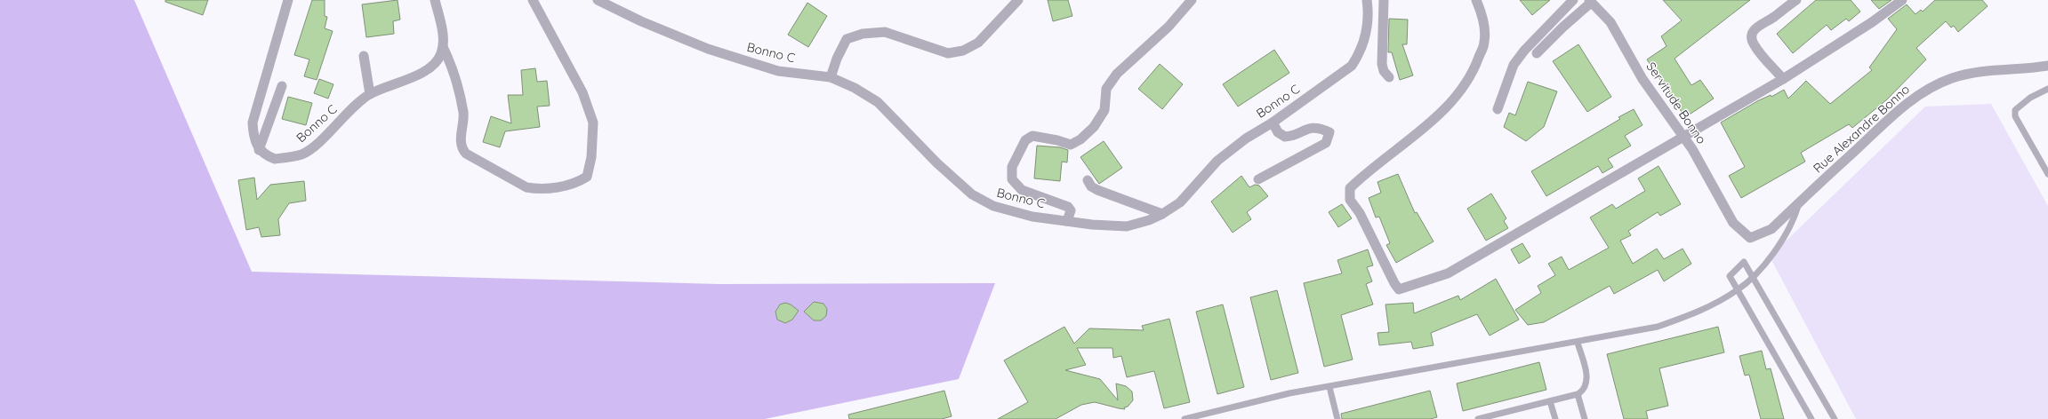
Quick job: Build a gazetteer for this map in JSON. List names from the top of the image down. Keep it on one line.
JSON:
{"streets":{"street":["Bonno C","Servitude Bonno","Rue Alexandre Bonno"]},"crossings":[["Servitude Bonno","Rue Alexandre Bonno"]]}
